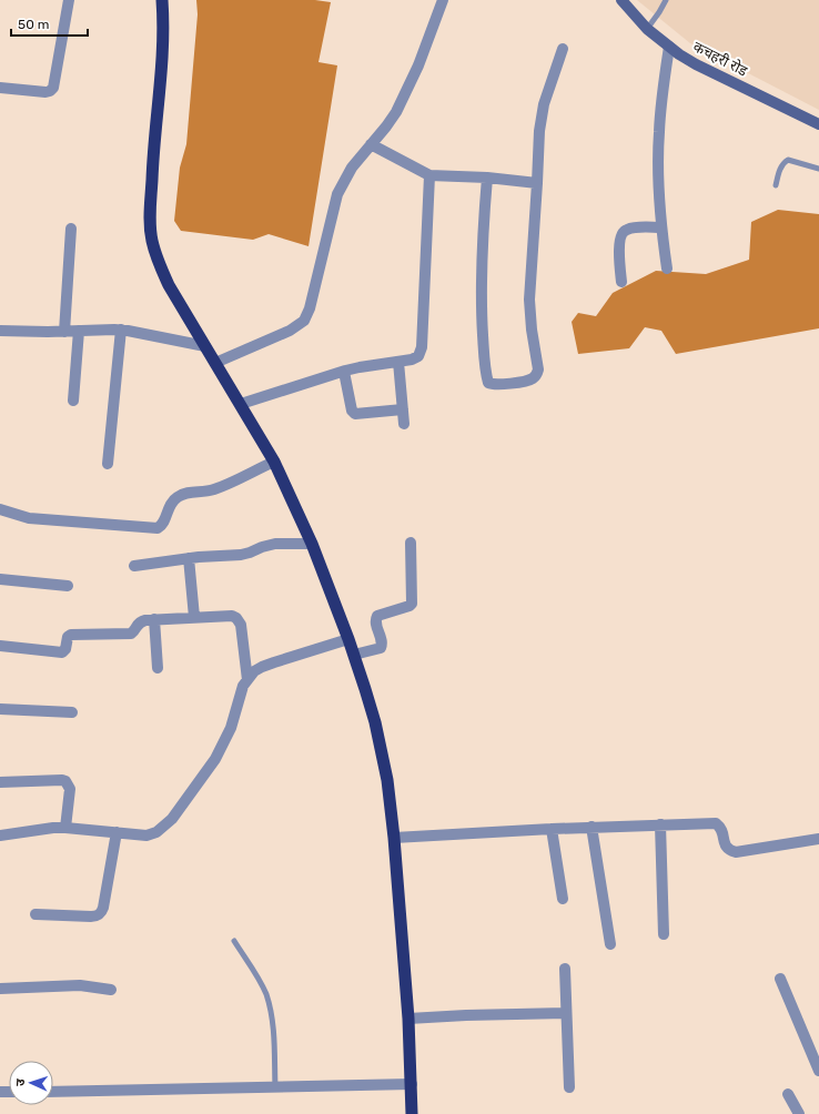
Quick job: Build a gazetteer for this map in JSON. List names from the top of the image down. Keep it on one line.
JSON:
{"streets":{"main road":["कचहरी रोड"]},"scale_bar":"50 m","north":"left"}
